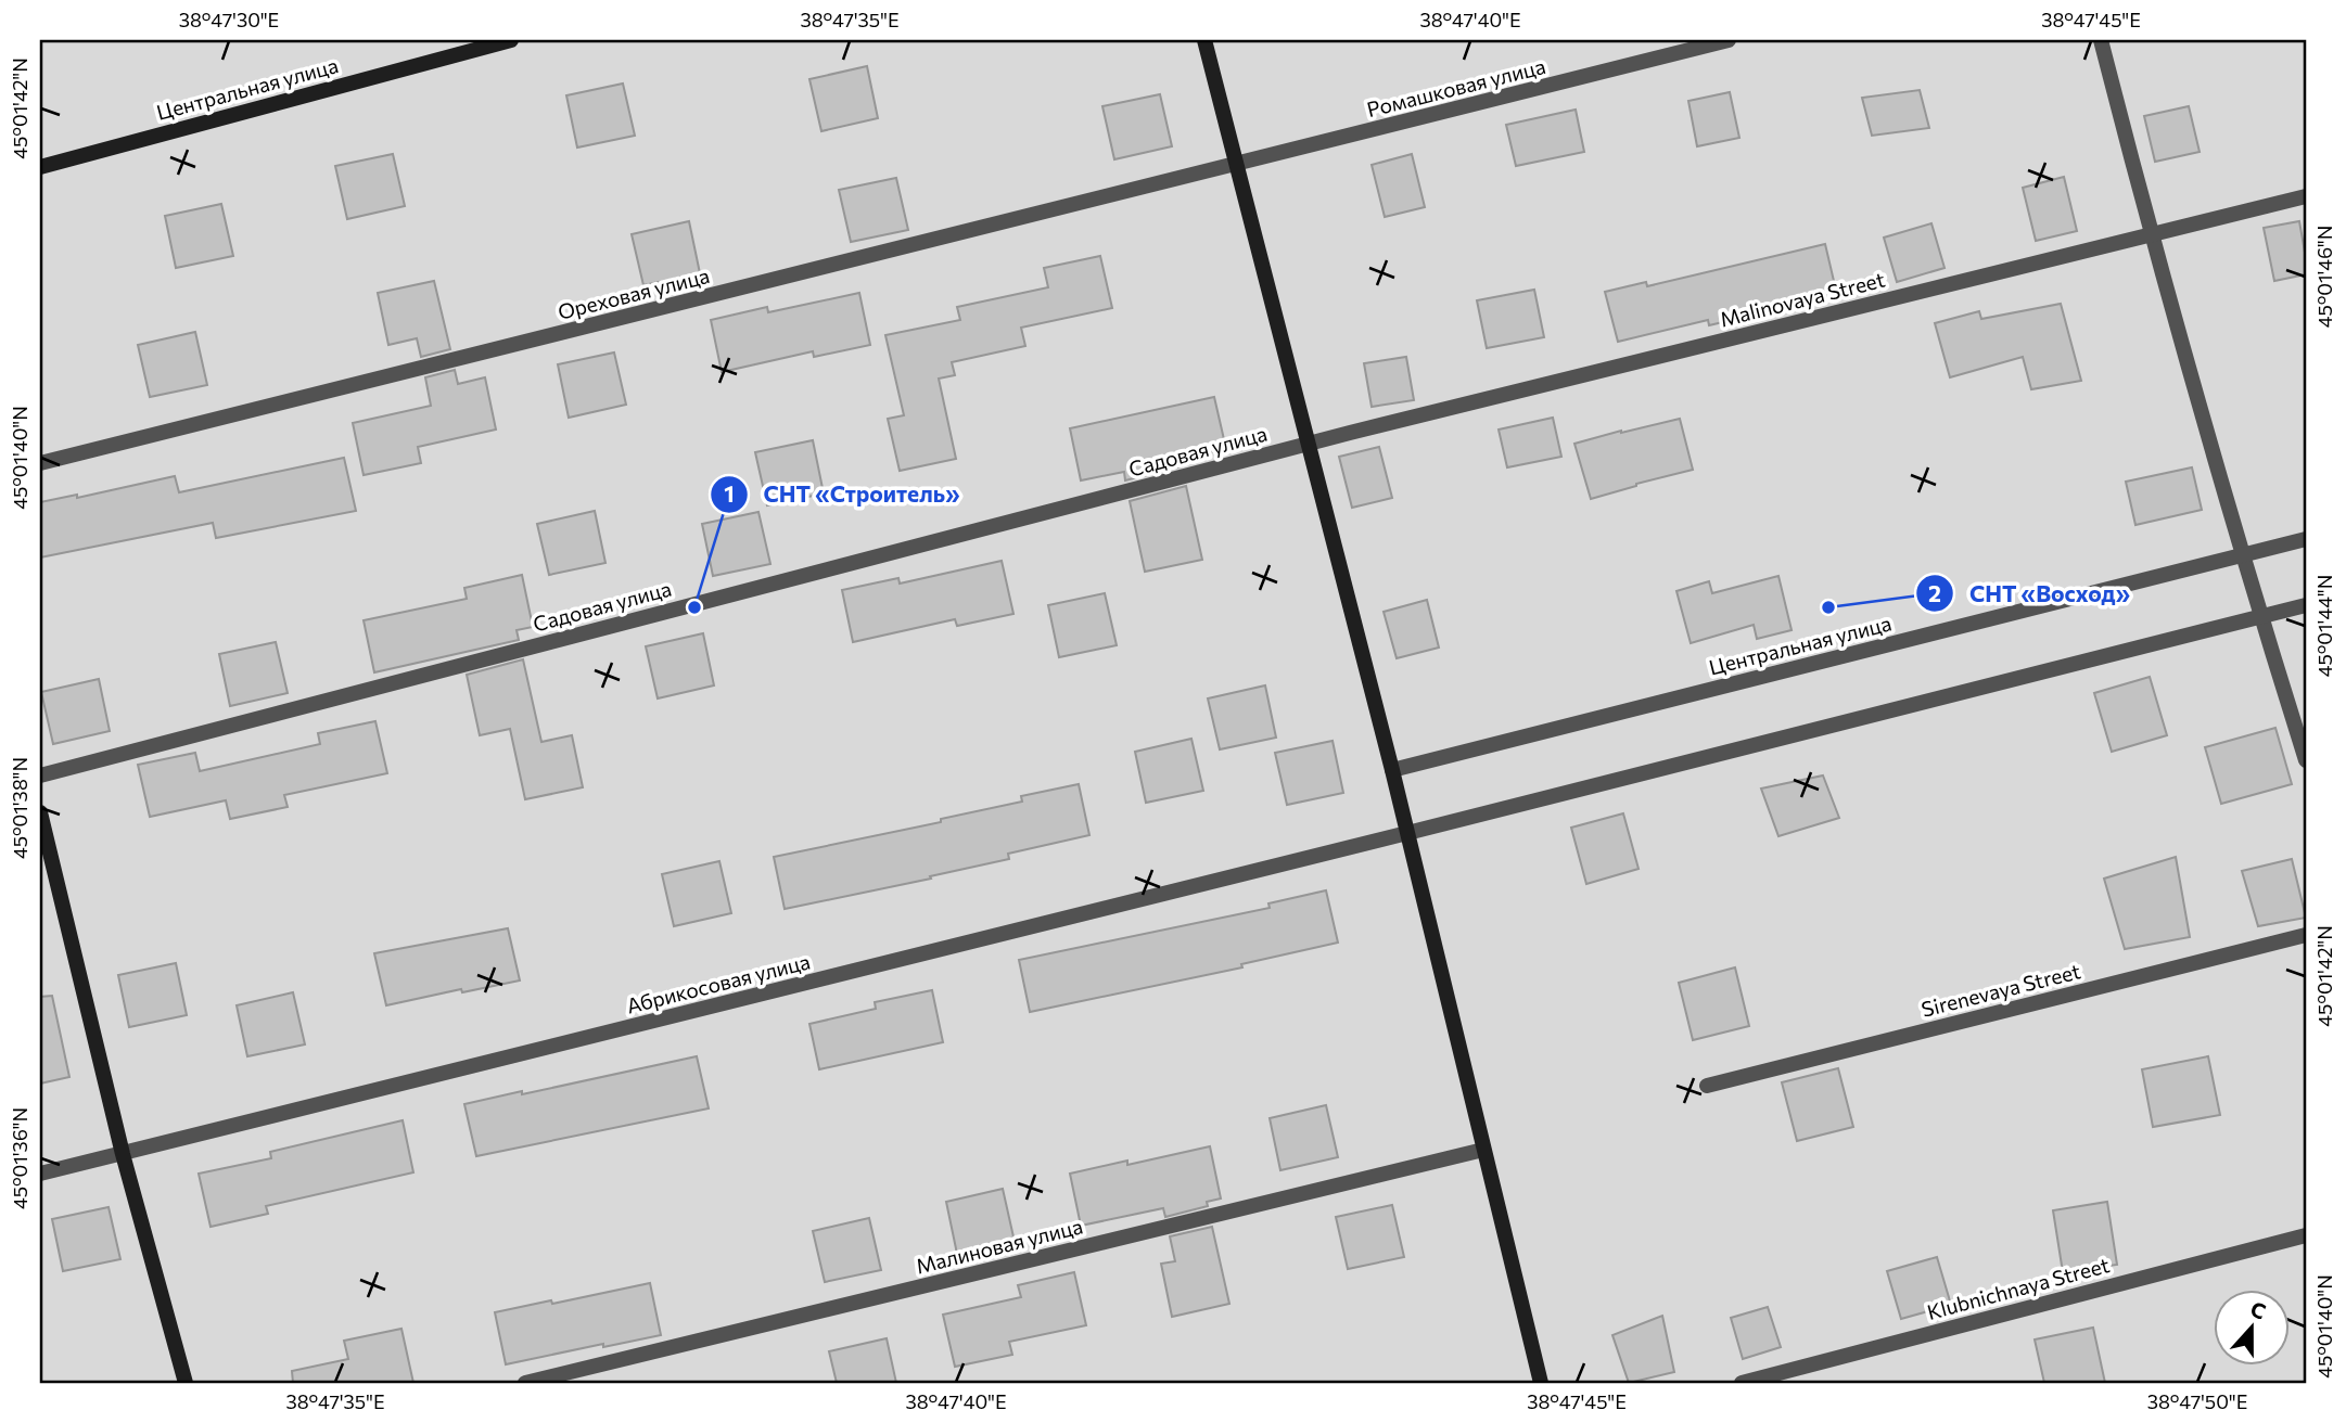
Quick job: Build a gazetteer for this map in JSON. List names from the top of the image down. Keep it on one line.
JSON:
{"streets":{"street":["Ромашковая улица","Центральная улица","Ореховая улица","Malinovaya Street","Садовая улица","Абрикосовая улица","Sirenevaya Street","Малиновая улица","Klubnichnaya Street"]},"crossings":[["Ромашковая улица","Ореховая улица"],["Malinovaya Street","Садовая улица"]],"places":["СНТ «Строитель»","СНТ «Восход»"],"north":"top","coordinates":["38°47'30\"E","38°47'35\"E","38°47'40\"E","38°47'45\"E","45°01'42\"N","45°01'46\"N","45°01'40\"N","45°01'44\"N","45°01'38\"N","45°01'36\"N","38°47'50\"E"]}
